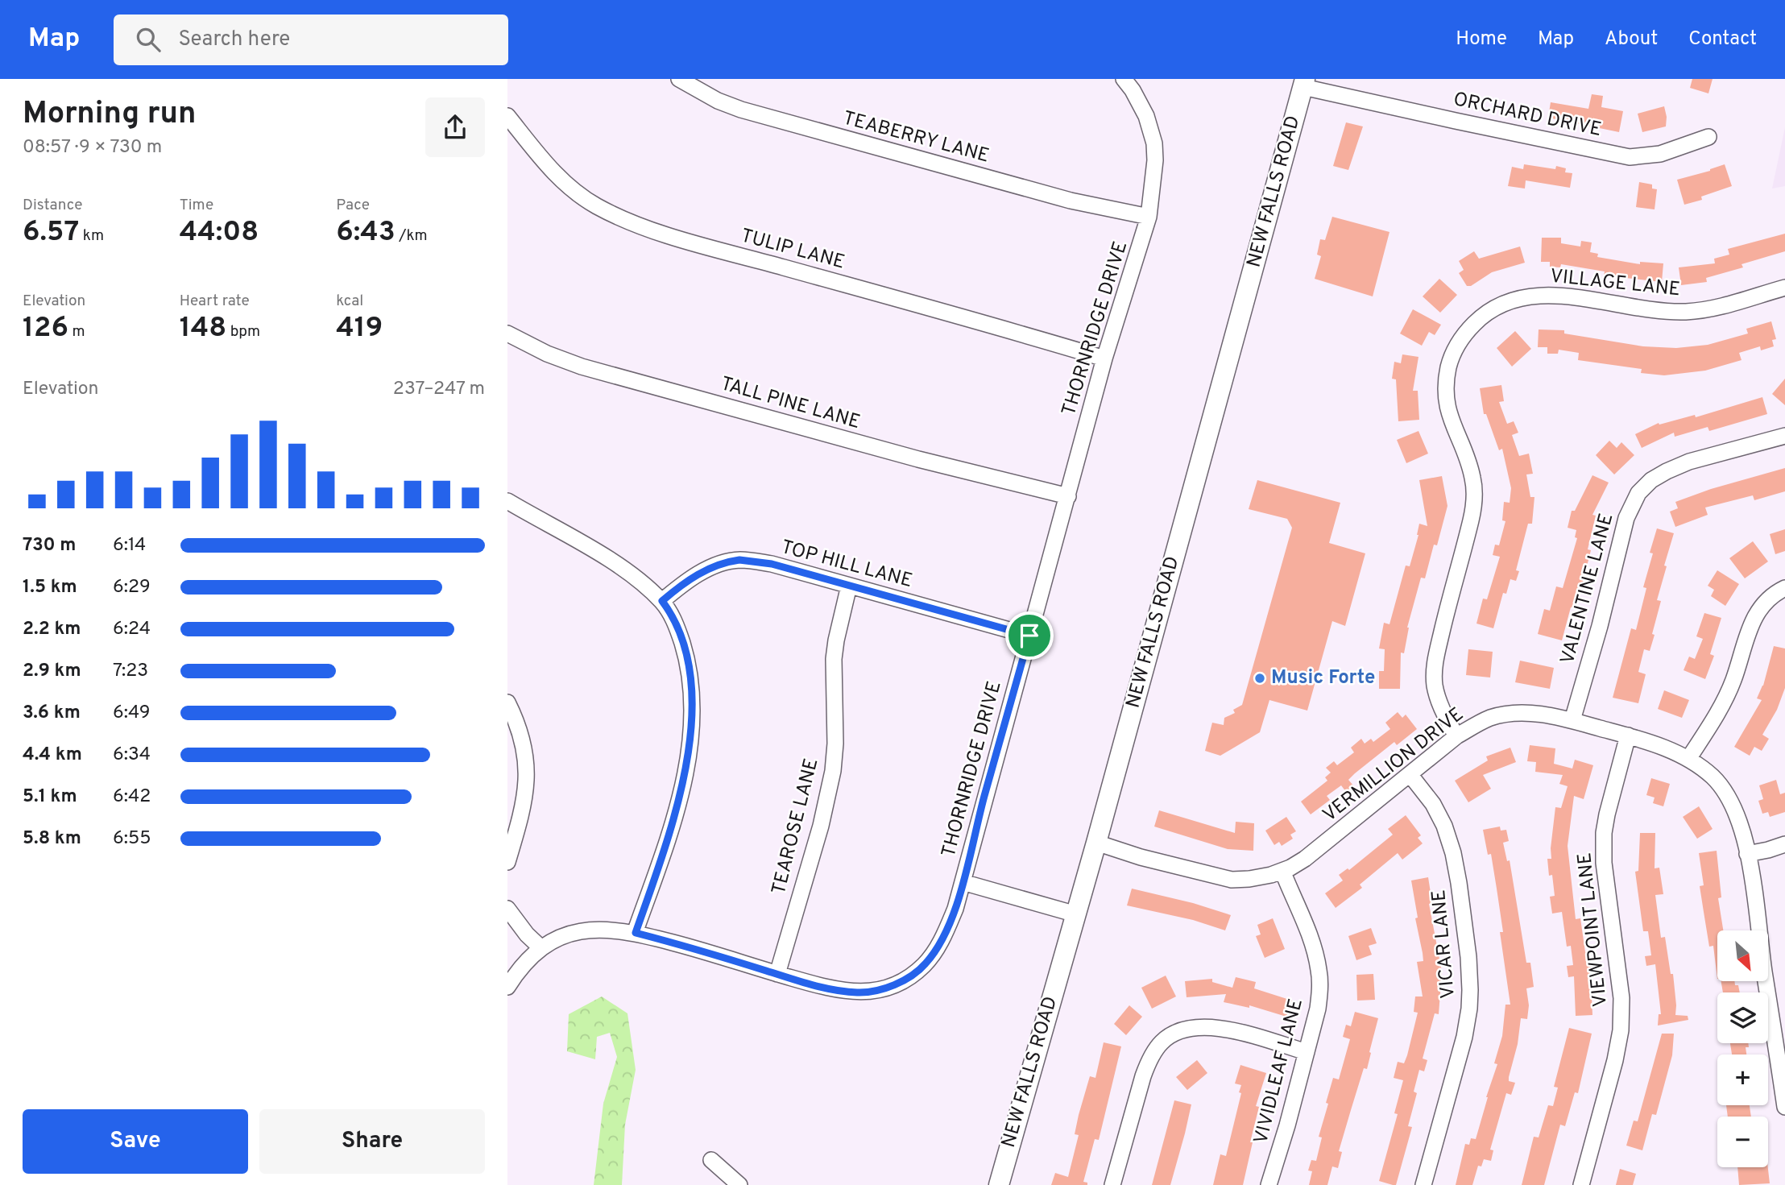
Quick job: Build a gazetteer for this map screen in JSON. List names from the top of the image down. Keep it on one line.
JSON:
{"streets":{"main road":["NEW FALLS ROAD"],"street":["ORCHARD DRIVE","TEABERRY LANE","TULIP LANE","VILLAGE LANE","THORNRIDGE DRIVE","TALL PINE LANE","TOP HILL LANE","VALENTINE LANE","VERMILLION DRIVE","TEAROSE LANE","VIEWPOINT LANE","VICAR LANE","VIVIDLEAF LANE"]},"crossings":[["ORCHARD DRIVE","NEW FALLS ROAD"],["TEABERRY LANE","THORNRIDGE DRIVE"],["NEW FALLS ROAD","VERMILLION DRIVE"],["TULIP LANE","THORNRIDGE DRIVE"],["VILLAGE LANE","VERMILLION DRIVE"],["THORNRIDGE DRIVE","TALL PINE LANE"],["THORNRIDGE DRIVE","TOP HILL LANE"],["THORNRIDGE DRIVE","TEAROSE LANE"],["TOP HILL LANE","TEAROSE LANE"],["VALENTINE LANE","VERMILLION DRIVE"],["VERMILLION DRIVE","VIEWPOINT LANE"],["VERMILLION DRIVE","VICAR LANE"],["VERMILLION DRIVE","VIVIDLEAF LANE"]],"places":["Music Forte"],"north":"bottom right","page":{"header":"Map","search":"Search here","nav":["Home","Map","About","Contact"],"heading":["Morning run","08:57 · 9 × 730 m"],"stats":[["Distance","6.57 km"],["Time","44:08"],["Pace","6:43 /km"],["Elevation","126 m"],["Heart rate","148 bpm"],["kcal","419"]],"chart":["Elevation","237–247 m"],"list":[{"name":"730 m","note":"6:14"},{"name":"1.5 km","note":"6:29"},{"name":"2.2 km","note":"6:24"},{"name":"2.9 km","note":"7:23"},{"name":"3.6 km","note":"6:49"},{"name":"4.4 km","note":"6:34"},{"name":"5.1 km","note":"6:42"},{"name":"5.8 km","note":"6:55"}],"map_buttons":["+","−"],"buttons":["Save","Share"]}}
